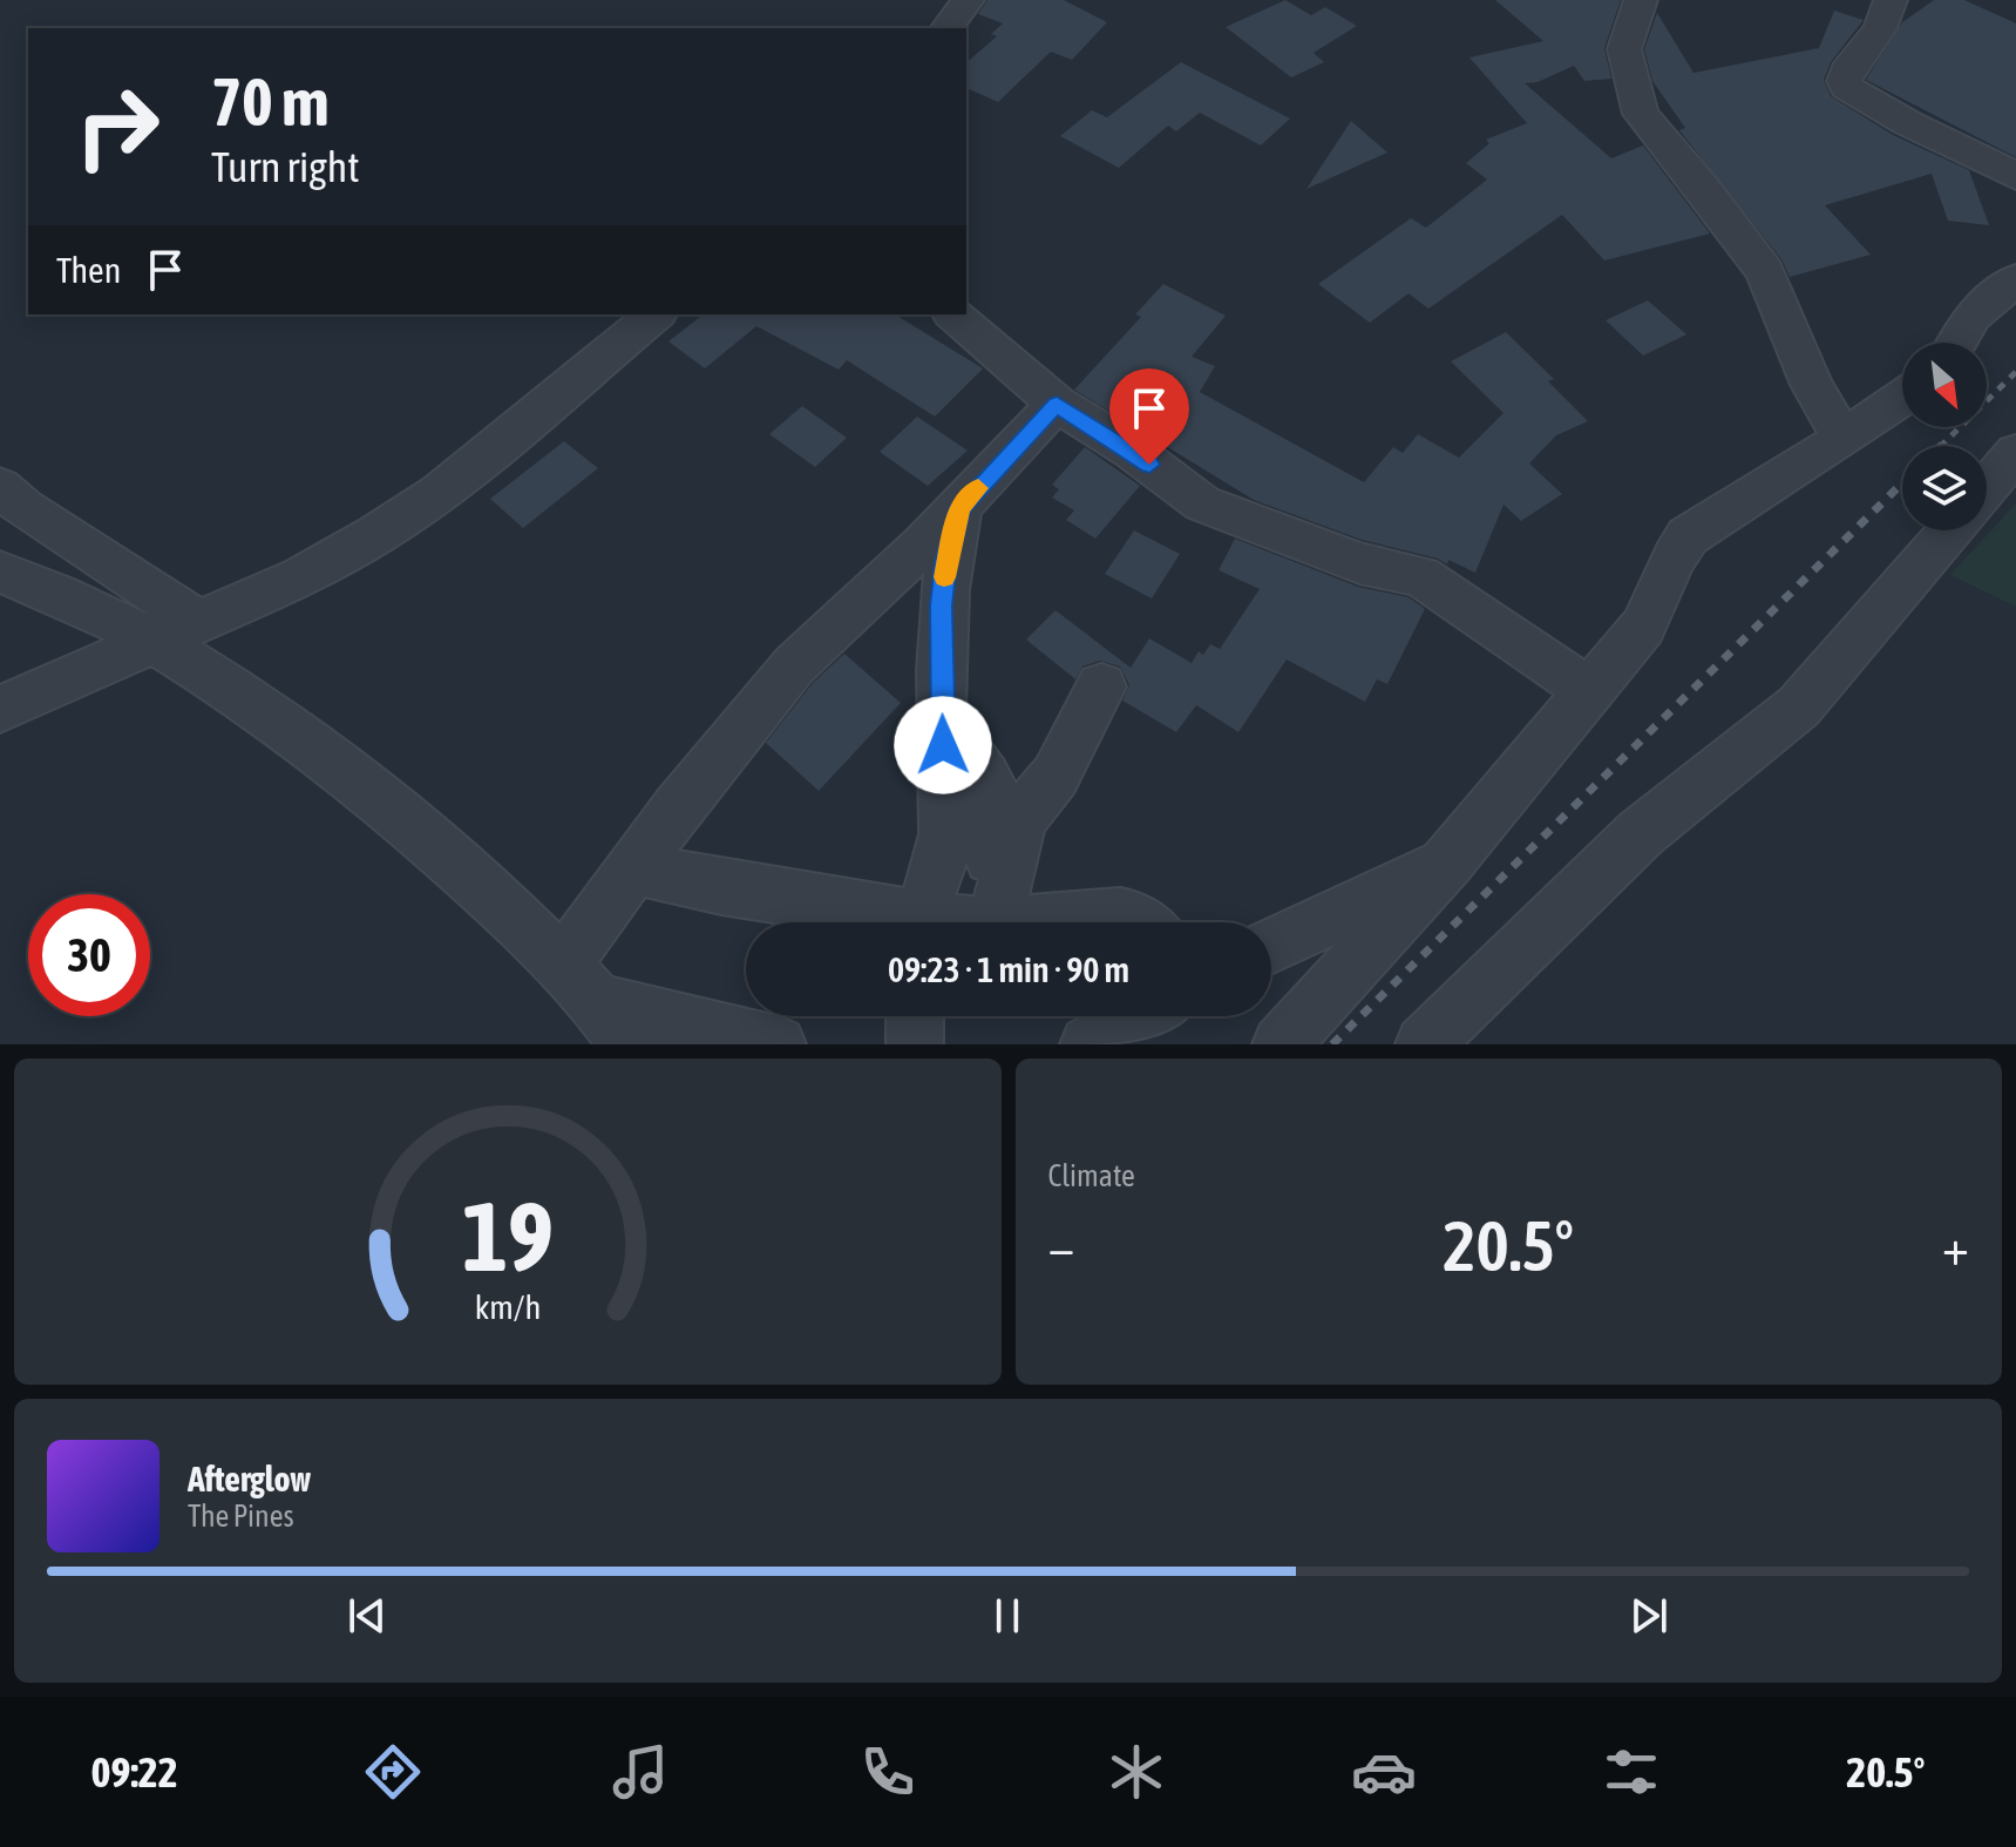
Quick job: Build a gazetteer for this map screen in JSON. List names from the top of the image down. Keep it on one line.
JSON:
{"north":"bottom right","page":{"turn":["70 m","Turn right"],"then":"Then","limit":"30","trip":"09:23 · 1 min · 90 m","tile":"Climate","heat":["−","20.5°","+"],"song":["Afterglow","The Pines"],"tabs":["09:22","20.5°"],"gauge":["19","km/h"]}}
